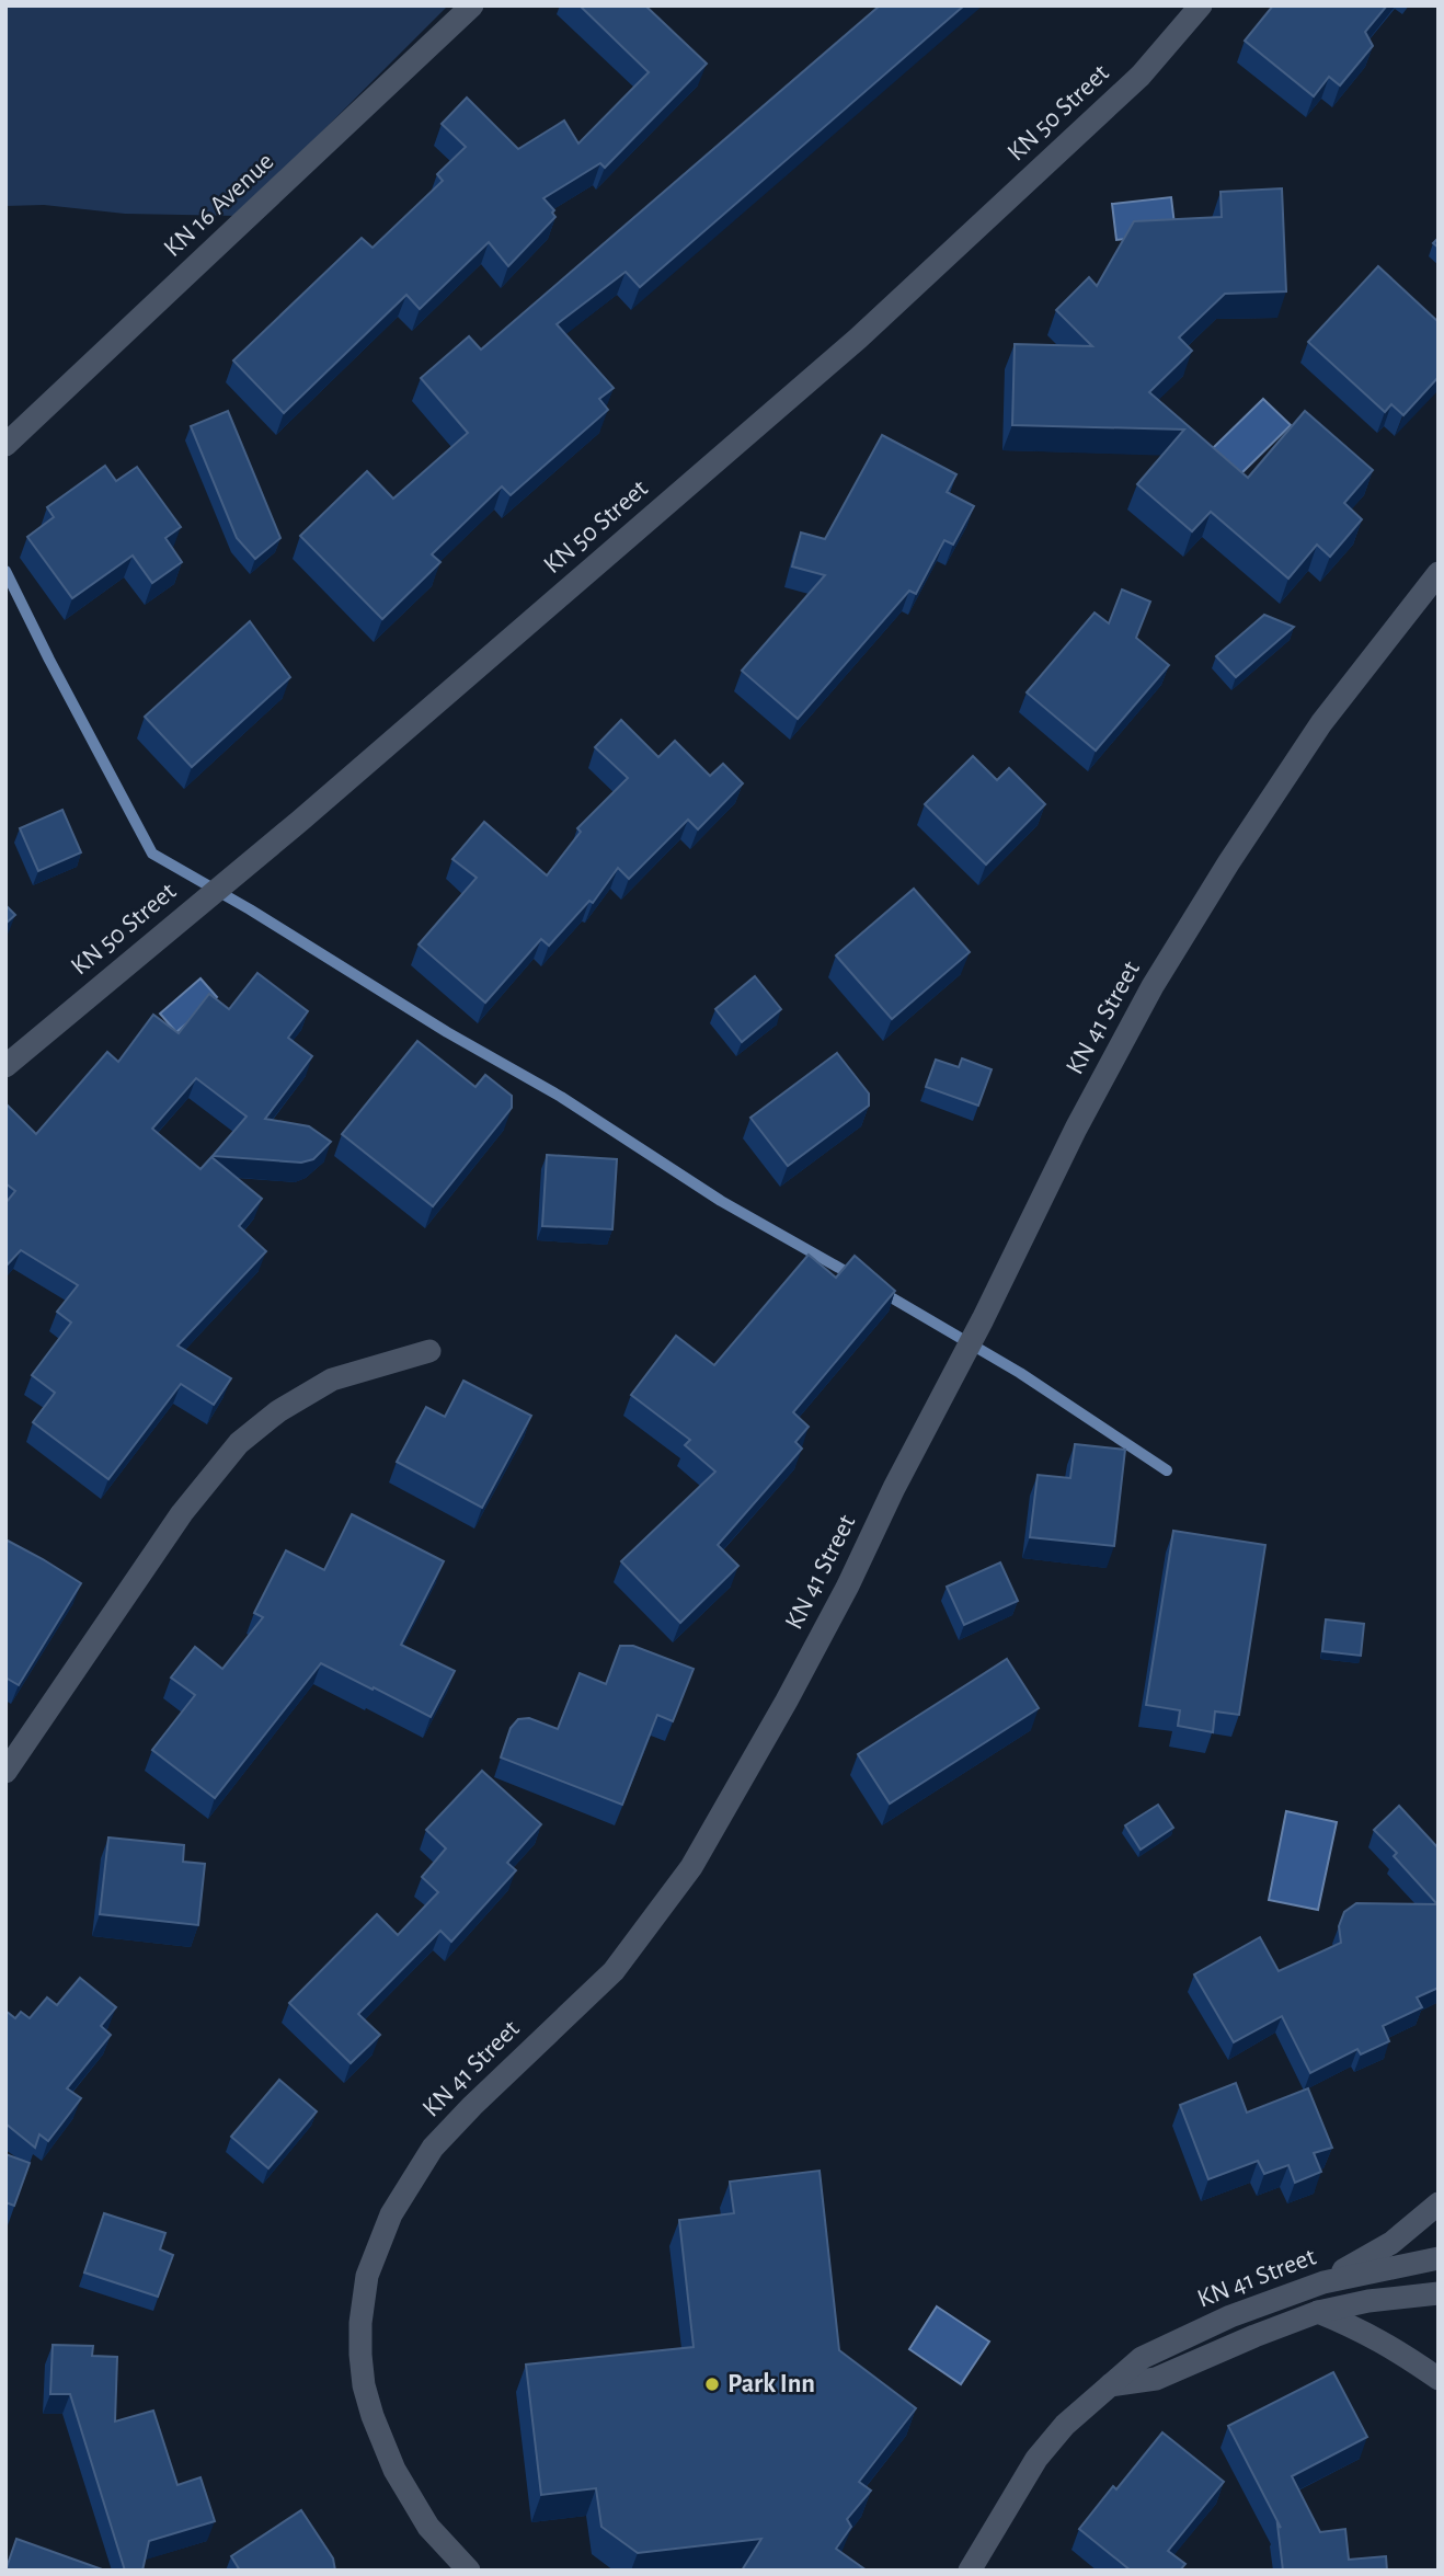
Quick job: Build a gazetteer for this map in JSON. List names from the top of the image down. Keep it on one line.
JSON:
{"streets":{"main road":["KN 50 Street","KN 16 Avenue","KN 41 Street"]},"places":["Park Inn"]}
